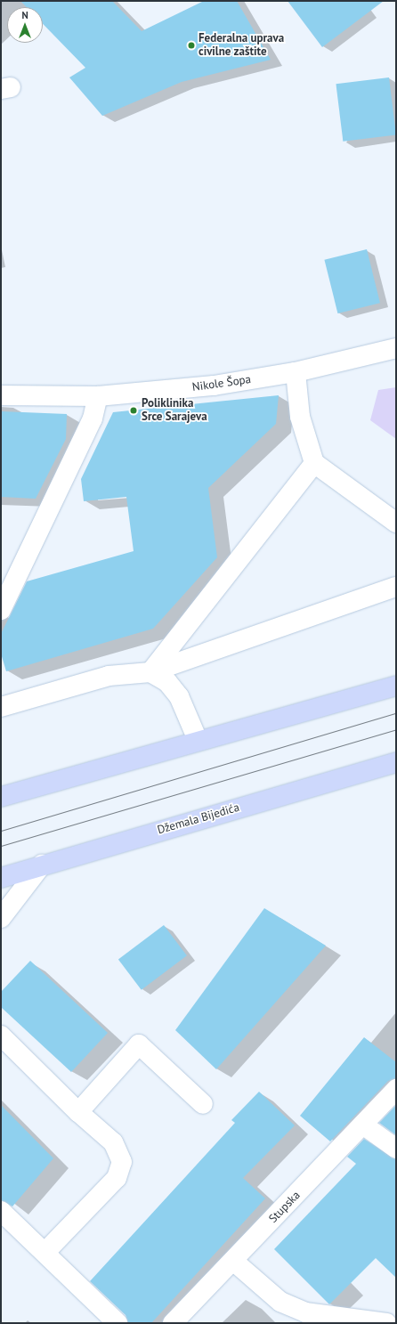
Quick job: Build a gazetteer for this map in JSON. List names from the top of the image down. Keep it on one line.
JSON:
{"streets":{"main road":["Džemala Bijedića"],"street":["Nikole Šopa","Stupska"]},"places":["Federalna uprava civilne zaštite","Poliklinika Srce Sarajeva"],"north":"top"}
